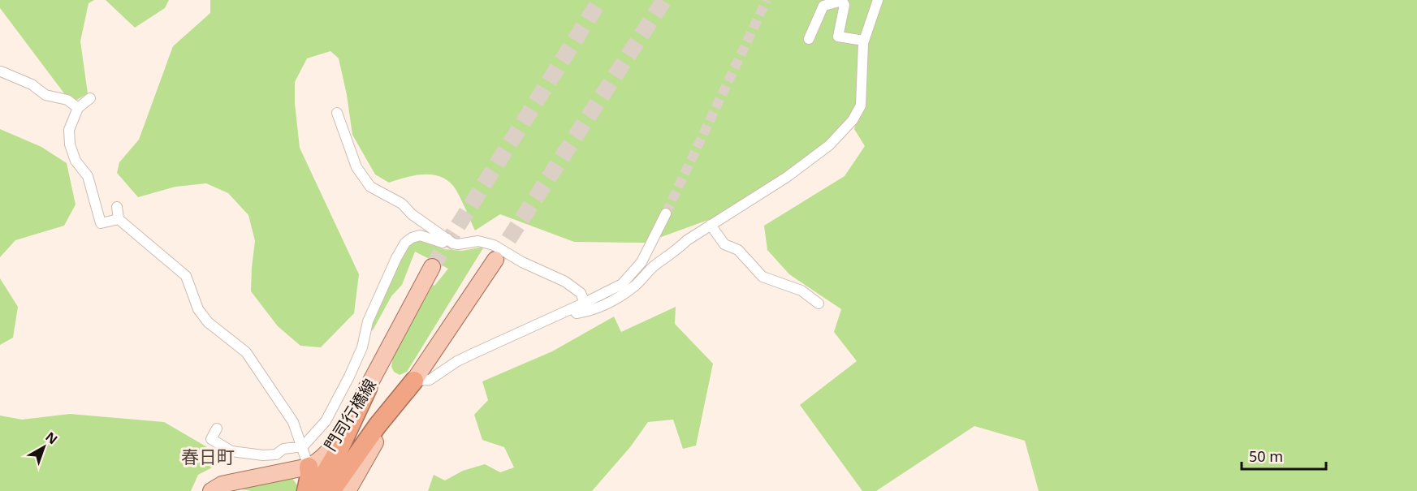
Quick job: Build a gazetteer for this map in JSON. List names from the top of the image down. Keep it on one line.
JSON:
{"streets":{"main road":["門司行橋線"]},"districts":["春日町"],"scale_bar":"50 m","north":"top right"}
